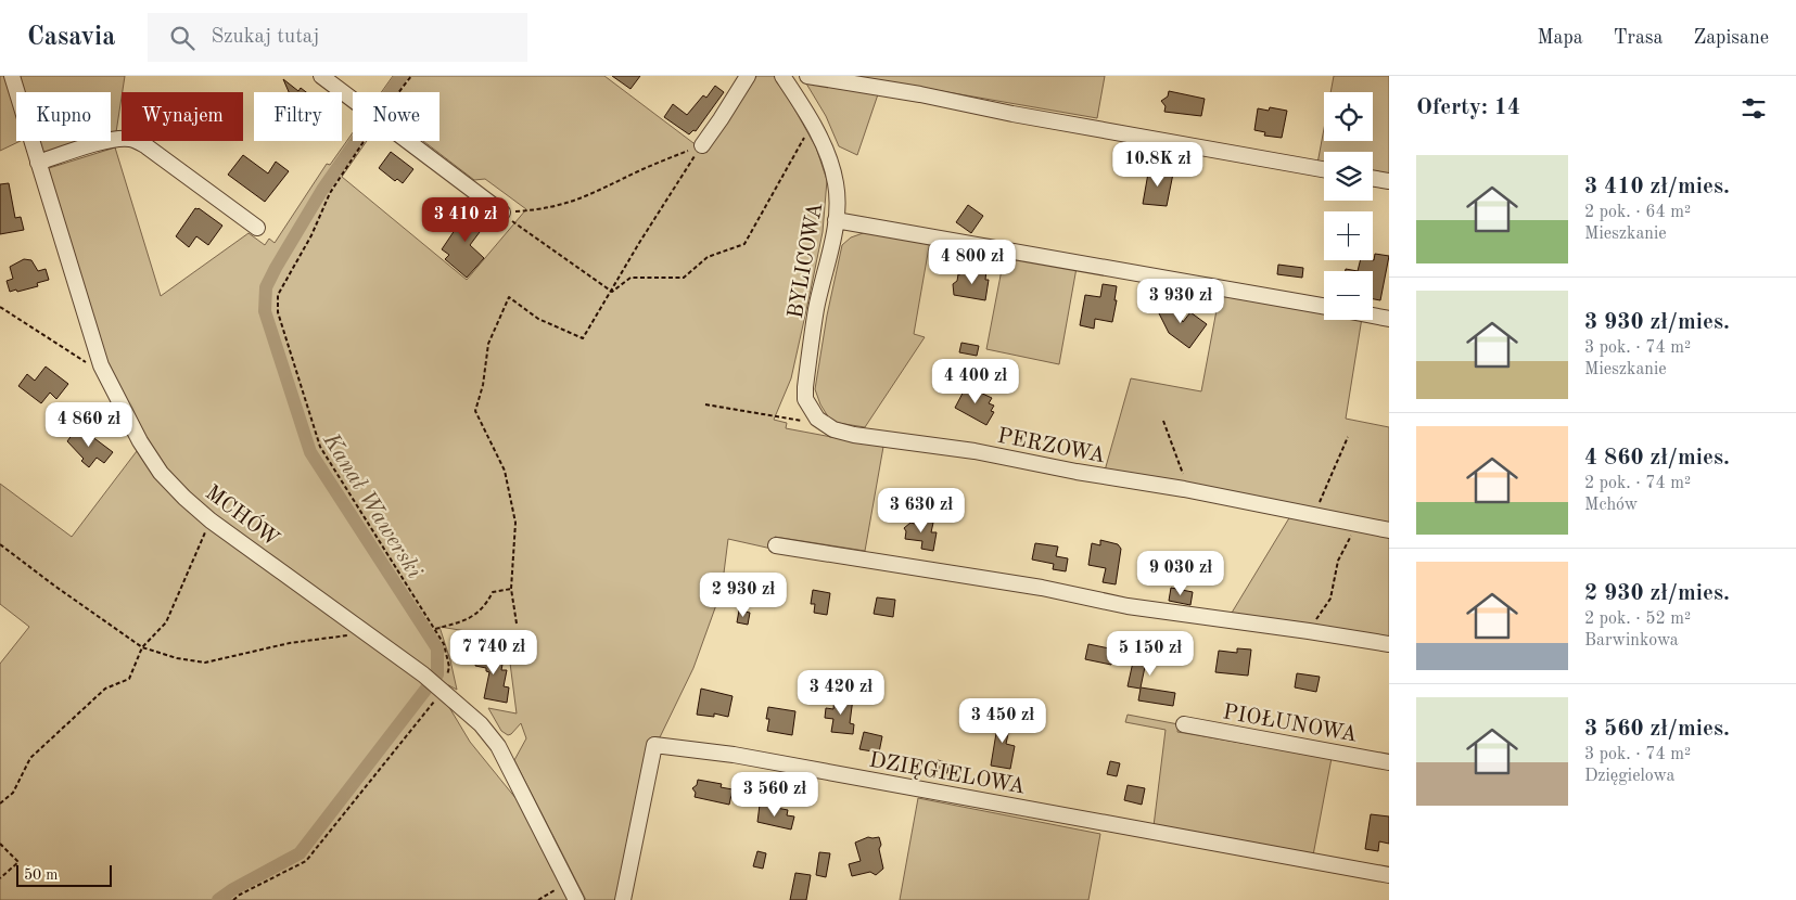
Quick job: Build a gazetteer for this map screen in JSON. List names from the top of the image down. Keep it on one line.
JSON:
{"streets":{"street":["BYLICOWA","PERZOWA","MCHÓW","PIOŁUNOWA","DZIĘGIELOWA"]},"crossings":[["BYLICOWA","PERZOWA"]],"water":["Kanał Wawerski"],"scale_bar":"50 m","page":{"header":"Casavia","search":"Szukaj tutaj","nav":["Mapa","Trasa","Zapisane"],"heading":"Oferty: 14","map_buttons":["+","−"],"chip":["Kupno","Wynajem","Filtry","Nowe"],"list":[{"name":"3 410 zł/mies.","note":"2 pok. · 64 m² · Mieszkanie"},{"name":"3 930 zł/mies.","note":"3 pok. · 74 m² · Mieszkanie"},{"name":"4 860 zł/mies.","note":"2 pok. · 74 m² · Mchów"},{"name":"2 930 zł/mies.","note":"2 pok. · 52 m² · Barwinkowa"},{"name":"3 560 zł/mies.","note":"3 pok. · 74 m² · Dzięgielowa"}],"price":["10.8K zł","3 410 zł","4 800 zł","3 930 zł","4 400 zł","4 860 zł","3 630 zł","9 030 zł","2 930 zł","7 740 zł","5 150 zł","3 420 zł","3 450 zł","3 560 zł"],"scale":"50 m"}}
